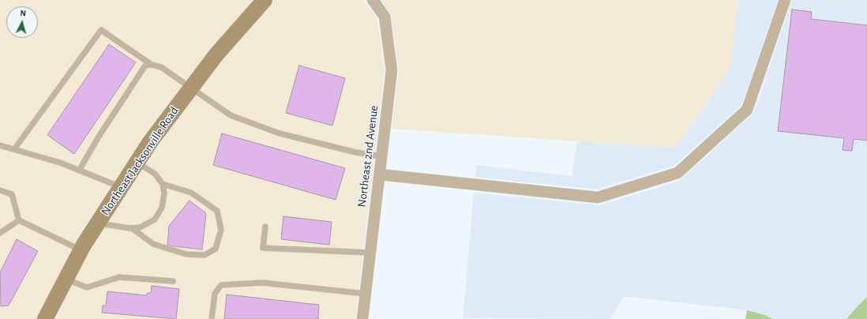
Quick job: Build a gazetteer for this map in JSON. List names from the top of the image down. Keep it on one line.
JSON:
{"streets":{"street":["Northeast 2nd Avenue","Northeast Jacksonville Road"]},"north":"top"}
